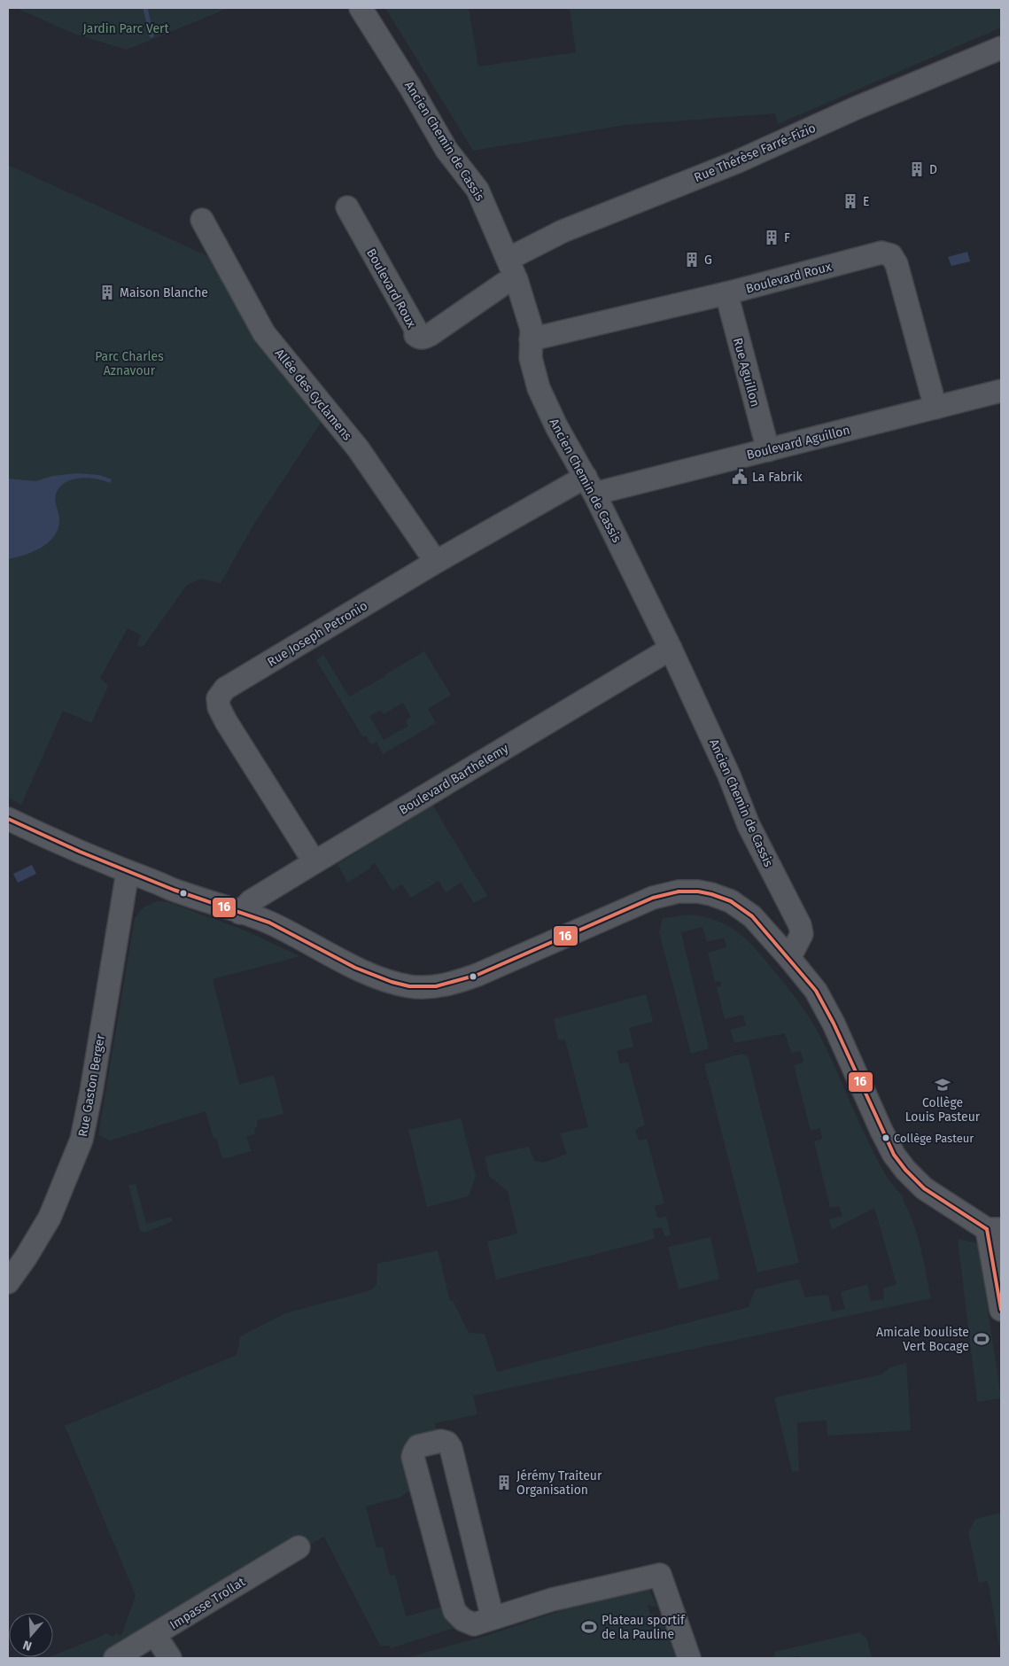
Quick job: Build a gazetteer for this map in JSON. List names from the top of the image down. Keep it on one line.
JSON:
{"streets":{"street":["Ancien Chemin de Cassis","Rue Thérèse Farré-Fizio","Boulevard Roux","Rue Aguillon","Allée des Cyclamens","Boulevard Aguillon","Rue Joseph Petronio","Boulevard Barthelemy","Rue Gaston Berger","Impasse Trollat"]},"crossings":[["Ancien Chemin de Cassis","Rue Thérèse Farré-Fizio"],["Ancien Chemin de Cassis","Boulevard Roux"],["Ancien Chemin de Cassis","Boulevard Aguillon"],["Ancien Chemin de Cassis","Rue Joseph Petronio"],["Ancien Chemin de Cassis","Boulevard Barthelemy"],["Boulevard Roux","Rue Aguillon"],["Boulevard Roux","Boulevard Aguillon"],["Rue Aguillon","Boulevard Aguillon"],["Allée des Cyclamens","Rue Joseph Petronio"],["Boulevard Aguillon","Rue Joseph Petronio"],["Rue Joseph Petronio","Boulevard Barthelemy"]],"parks":["Jardin Parc Vert","Parc Charles Aznavour"],"places":{"building":["D","E","F","G","Maison Blanche","Jérémy Traiteur Organisation"],"public building":["La Fabrik"],"school or university":["Collège Louis Pasteur"],"other":["Collège Pasteur"],"sports":["Amicale bouliste Vert Bocage","Plateau sportif de la Pauline"]},"lines":["transit line 16"],"north":"bottom"}
